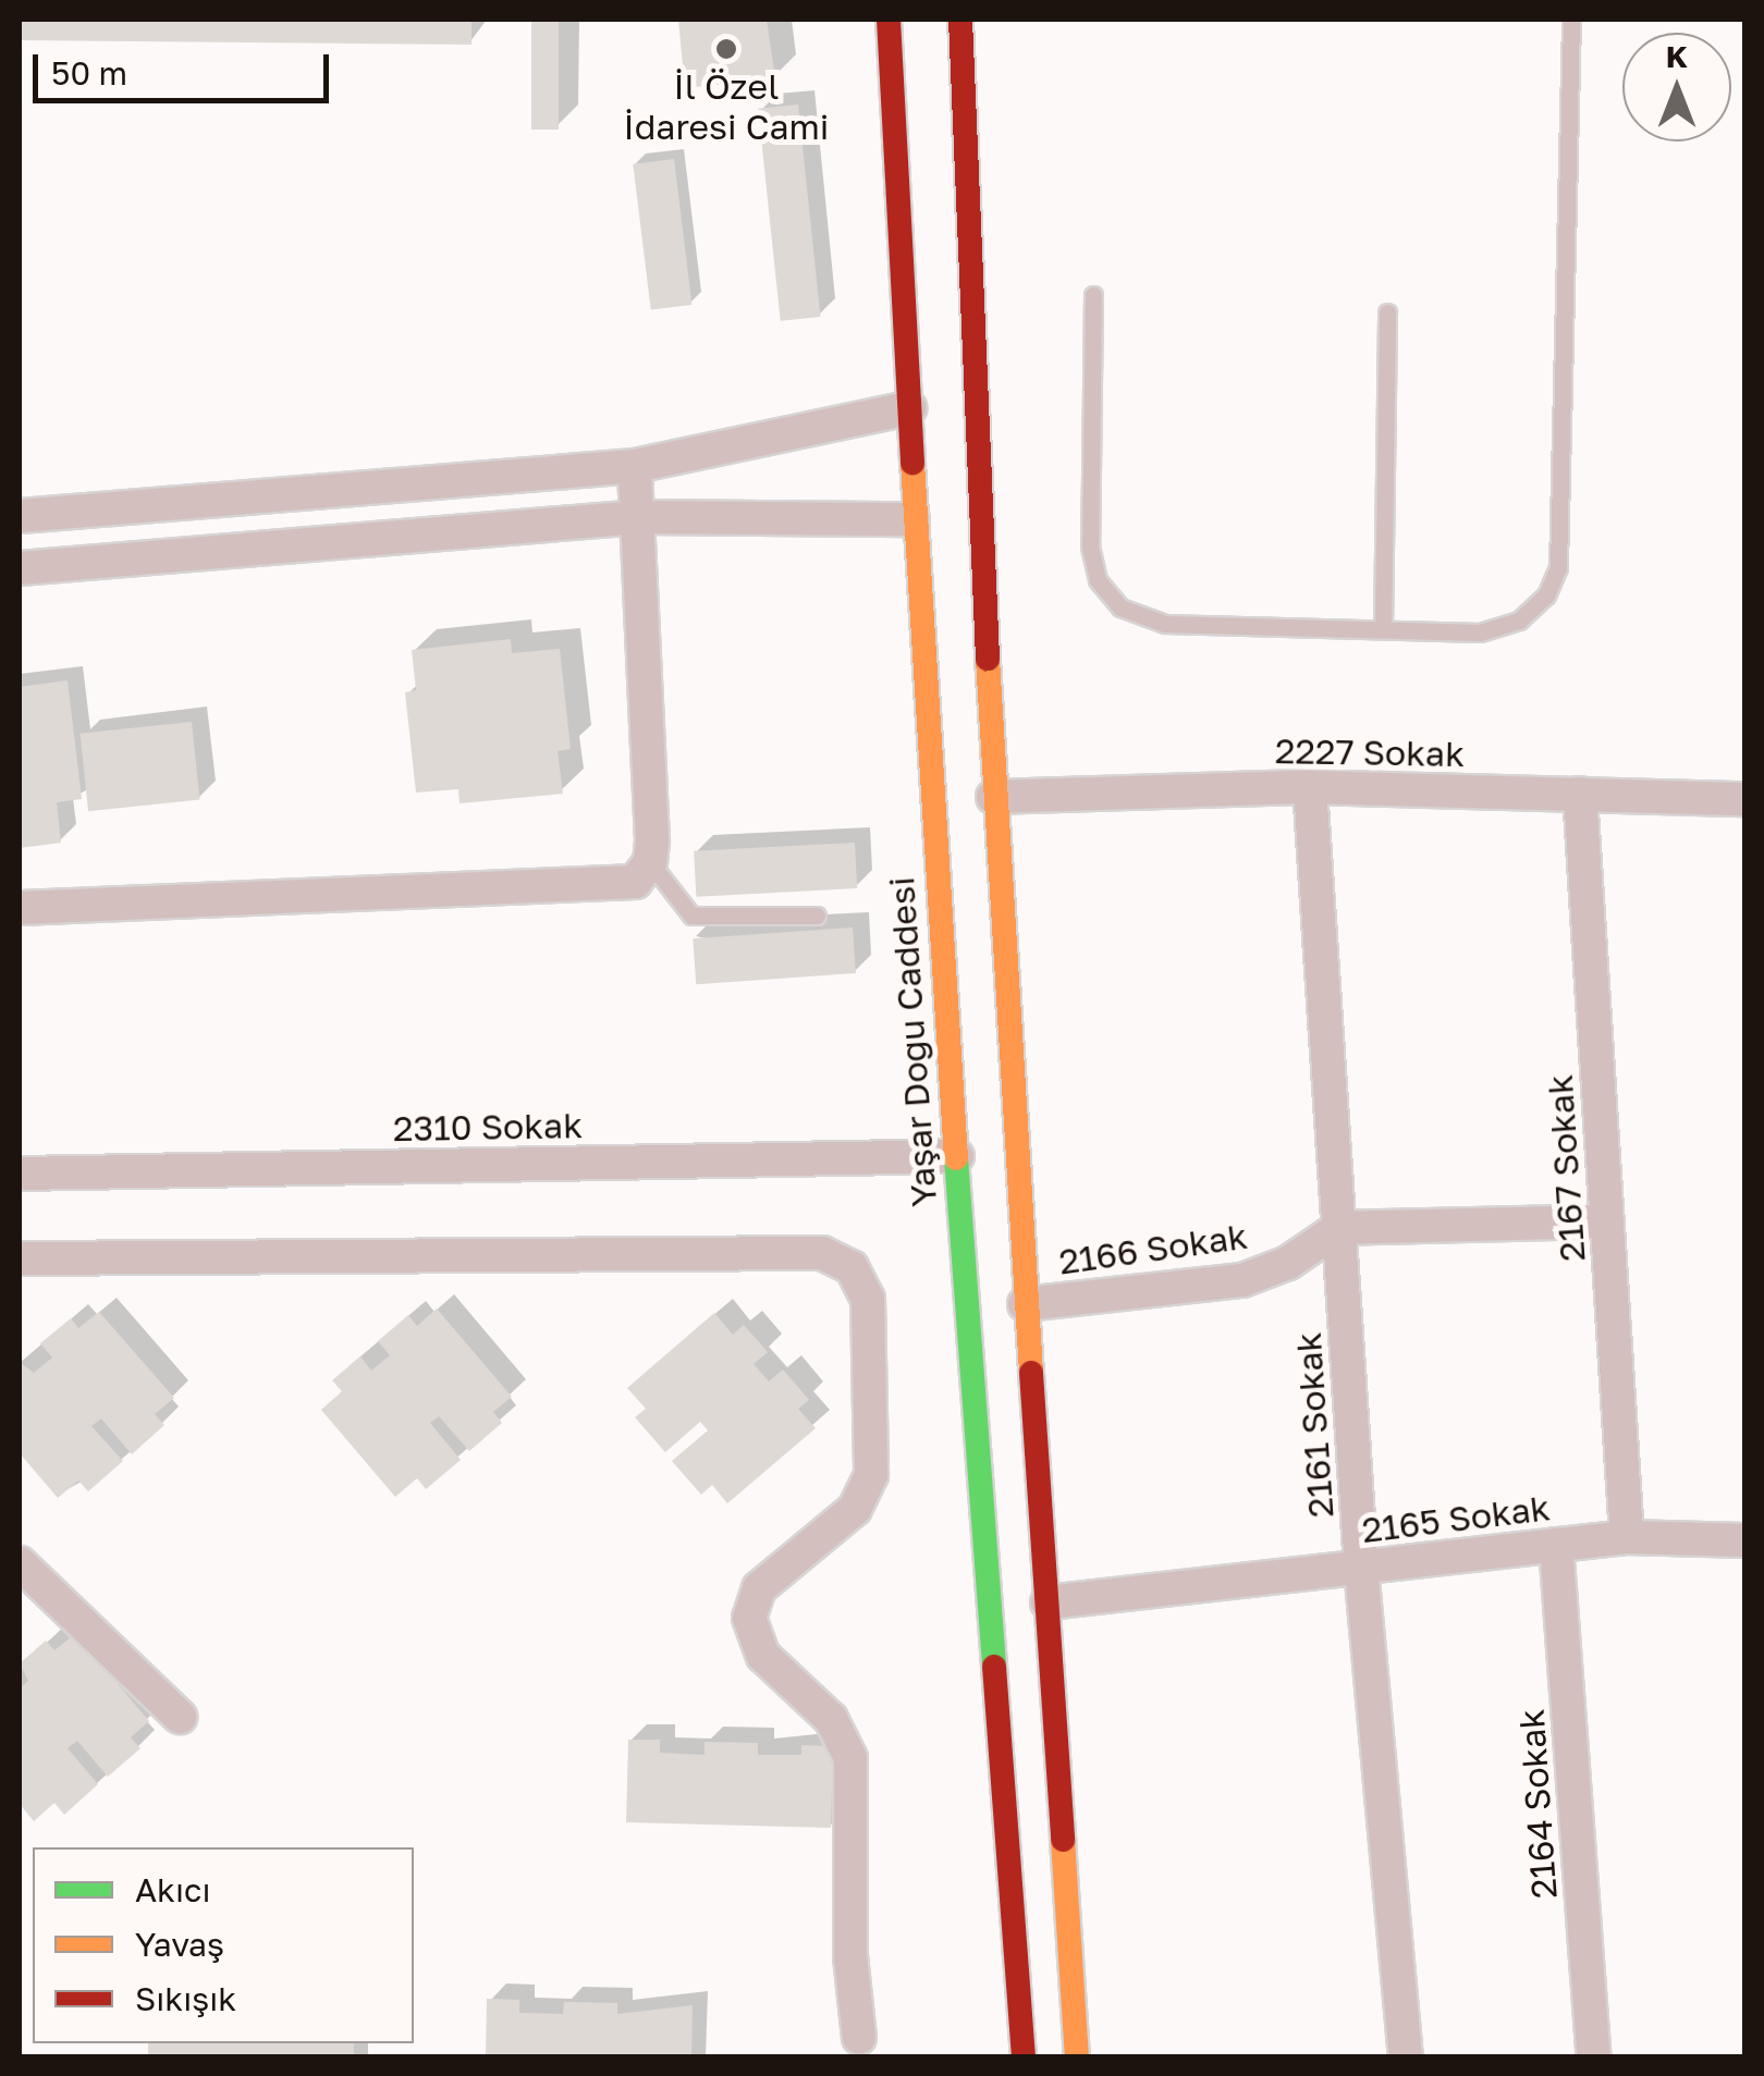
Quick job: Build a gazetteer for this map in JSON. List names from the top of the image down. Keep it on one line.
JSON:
{"streets":{"main road":["Yaşar Doğu Caddesi"],"street":["2227 Sokak","2310 Sokak","2167 Sokak","2166 Sokak","2161 Sokak","2165 Sokak","2164 Sokak"]},"crossings":[["2227 Sokak","2167 Sokak"],["2227 Sokak","2161 Sokak"],["Yaşar Doğu Caddesi","2310 Sokak"],["2167 Sokak","2165 Sokak"],["2166 Sokak","2161 Sokak"],["2161 Sokak","2165 Sokak"],["2165 Sokak","2164 Sokak"]],"places":["İl Özel İdaresi Cami"],"legend":["Akıcı","Yavaş","Sıkışık"],"scale_bar":"50 m","north":"top"}
